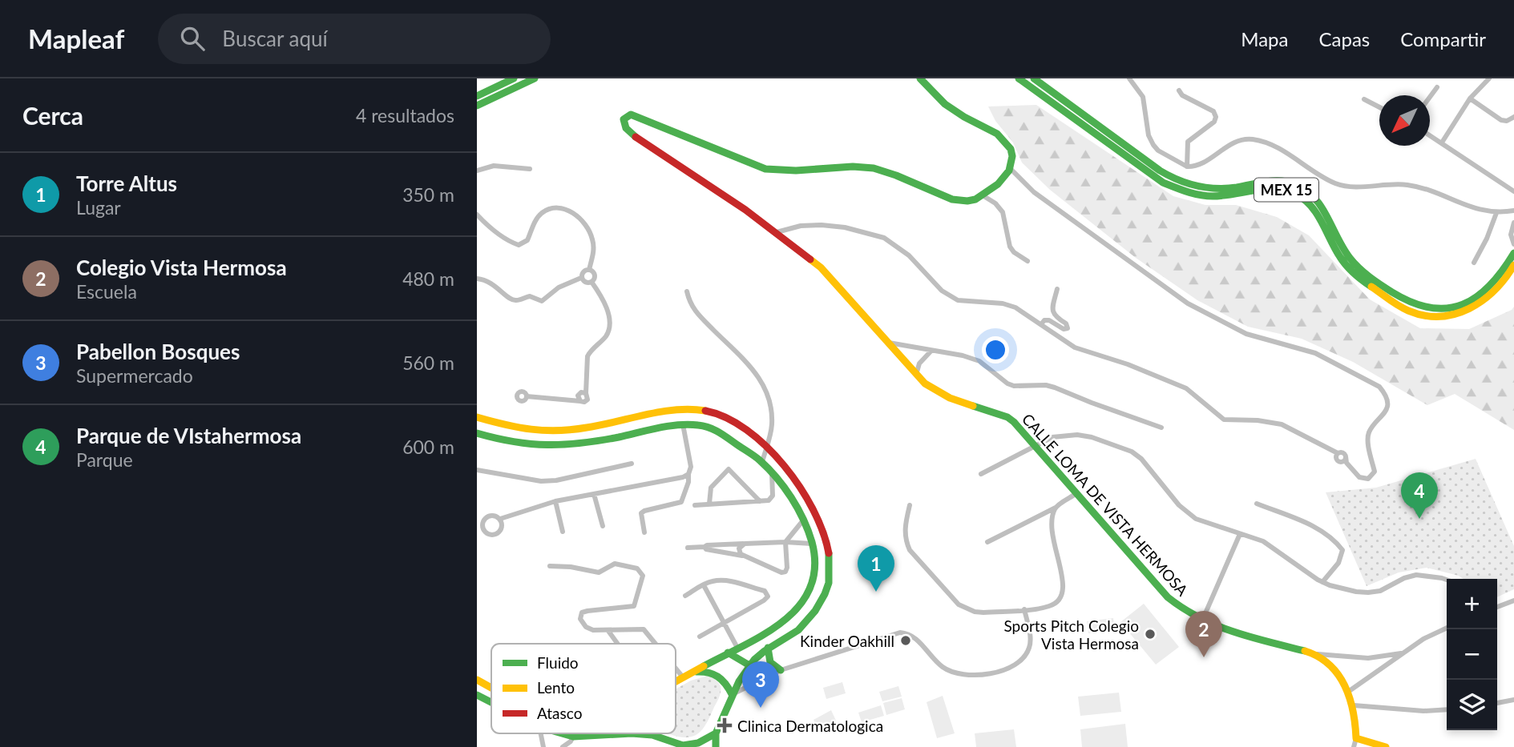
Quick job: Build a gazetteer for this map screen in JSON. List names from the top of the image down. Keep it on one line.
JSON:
{"streets":{"main road":["MEX 15","CALLE LOMA DE VISTA HERMOSA"]},"places":{"other":["Sports Pitch Colegio Vista Hermosa","Kinder Oakhill"],"health":["Clinica Dermatologica"]},"legend":["Fluido","Lento","Atasco"],"north":"bottom left","page":{"header":"Mapleaf","search":"Buscar aquí","nav":["Mapa","Capas","Compartir"],"heading":["Cerca","4 resultados"],"list":[{"mark":"1","name":"Torre Altus","note":"Lugar","value":"350 m"},{"mark":"2","name":"Colegio Vista Hermosa","note":"Escuela","value":"480 m"},{"mark":"3","name":"Pabellon Bosques","note":"Supermercado","value":"560 m"},{"mark":"4","name":"Parque de VIstahermosa","note":"Parque","value":"600 m"}],"pins":["4","1","2","3"],"map_buttons":["+","−"]}}
